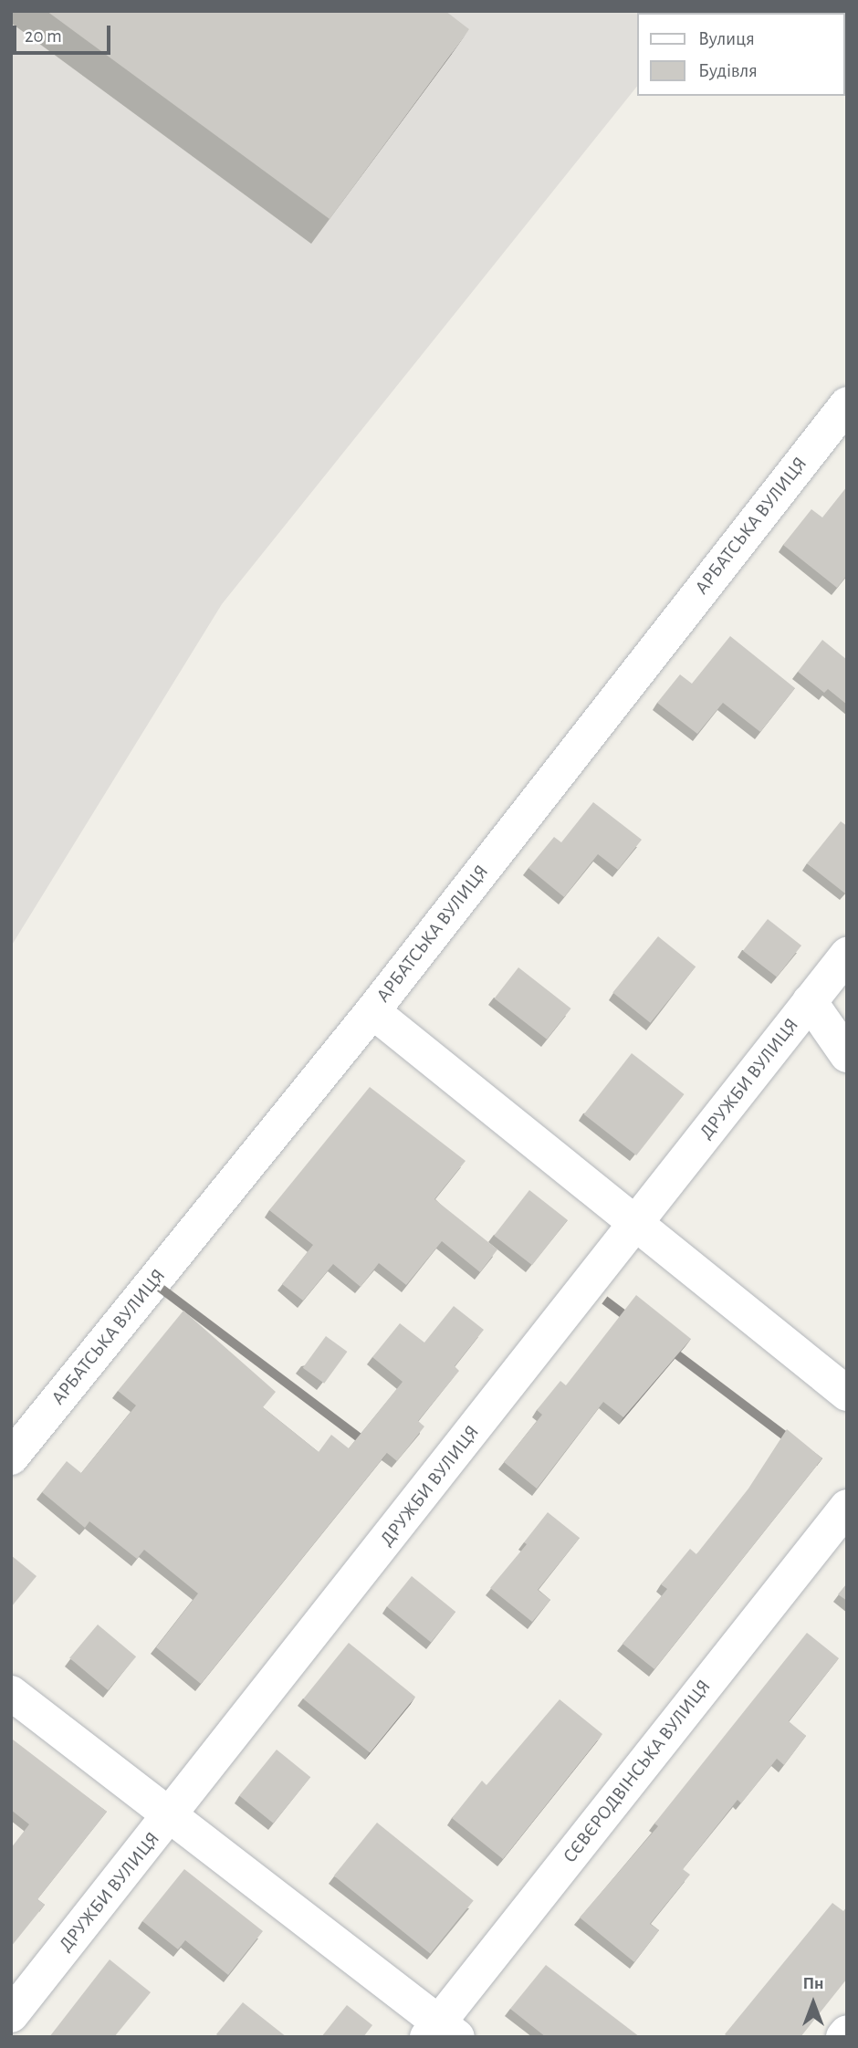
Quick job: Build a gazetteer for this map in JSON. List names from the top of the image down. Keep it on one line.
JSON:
{"streets":{"street":["АРБАТСЬКА ВУЛИЦЯ","ДРУЖБИ ВУЛИЦЯ","СЄВЄРОДВІНСЬКА ВУЛИЦЯ"]},"legend":["Вулиця","Будівля"],"scale_bar":"20 m","north":"top"}
